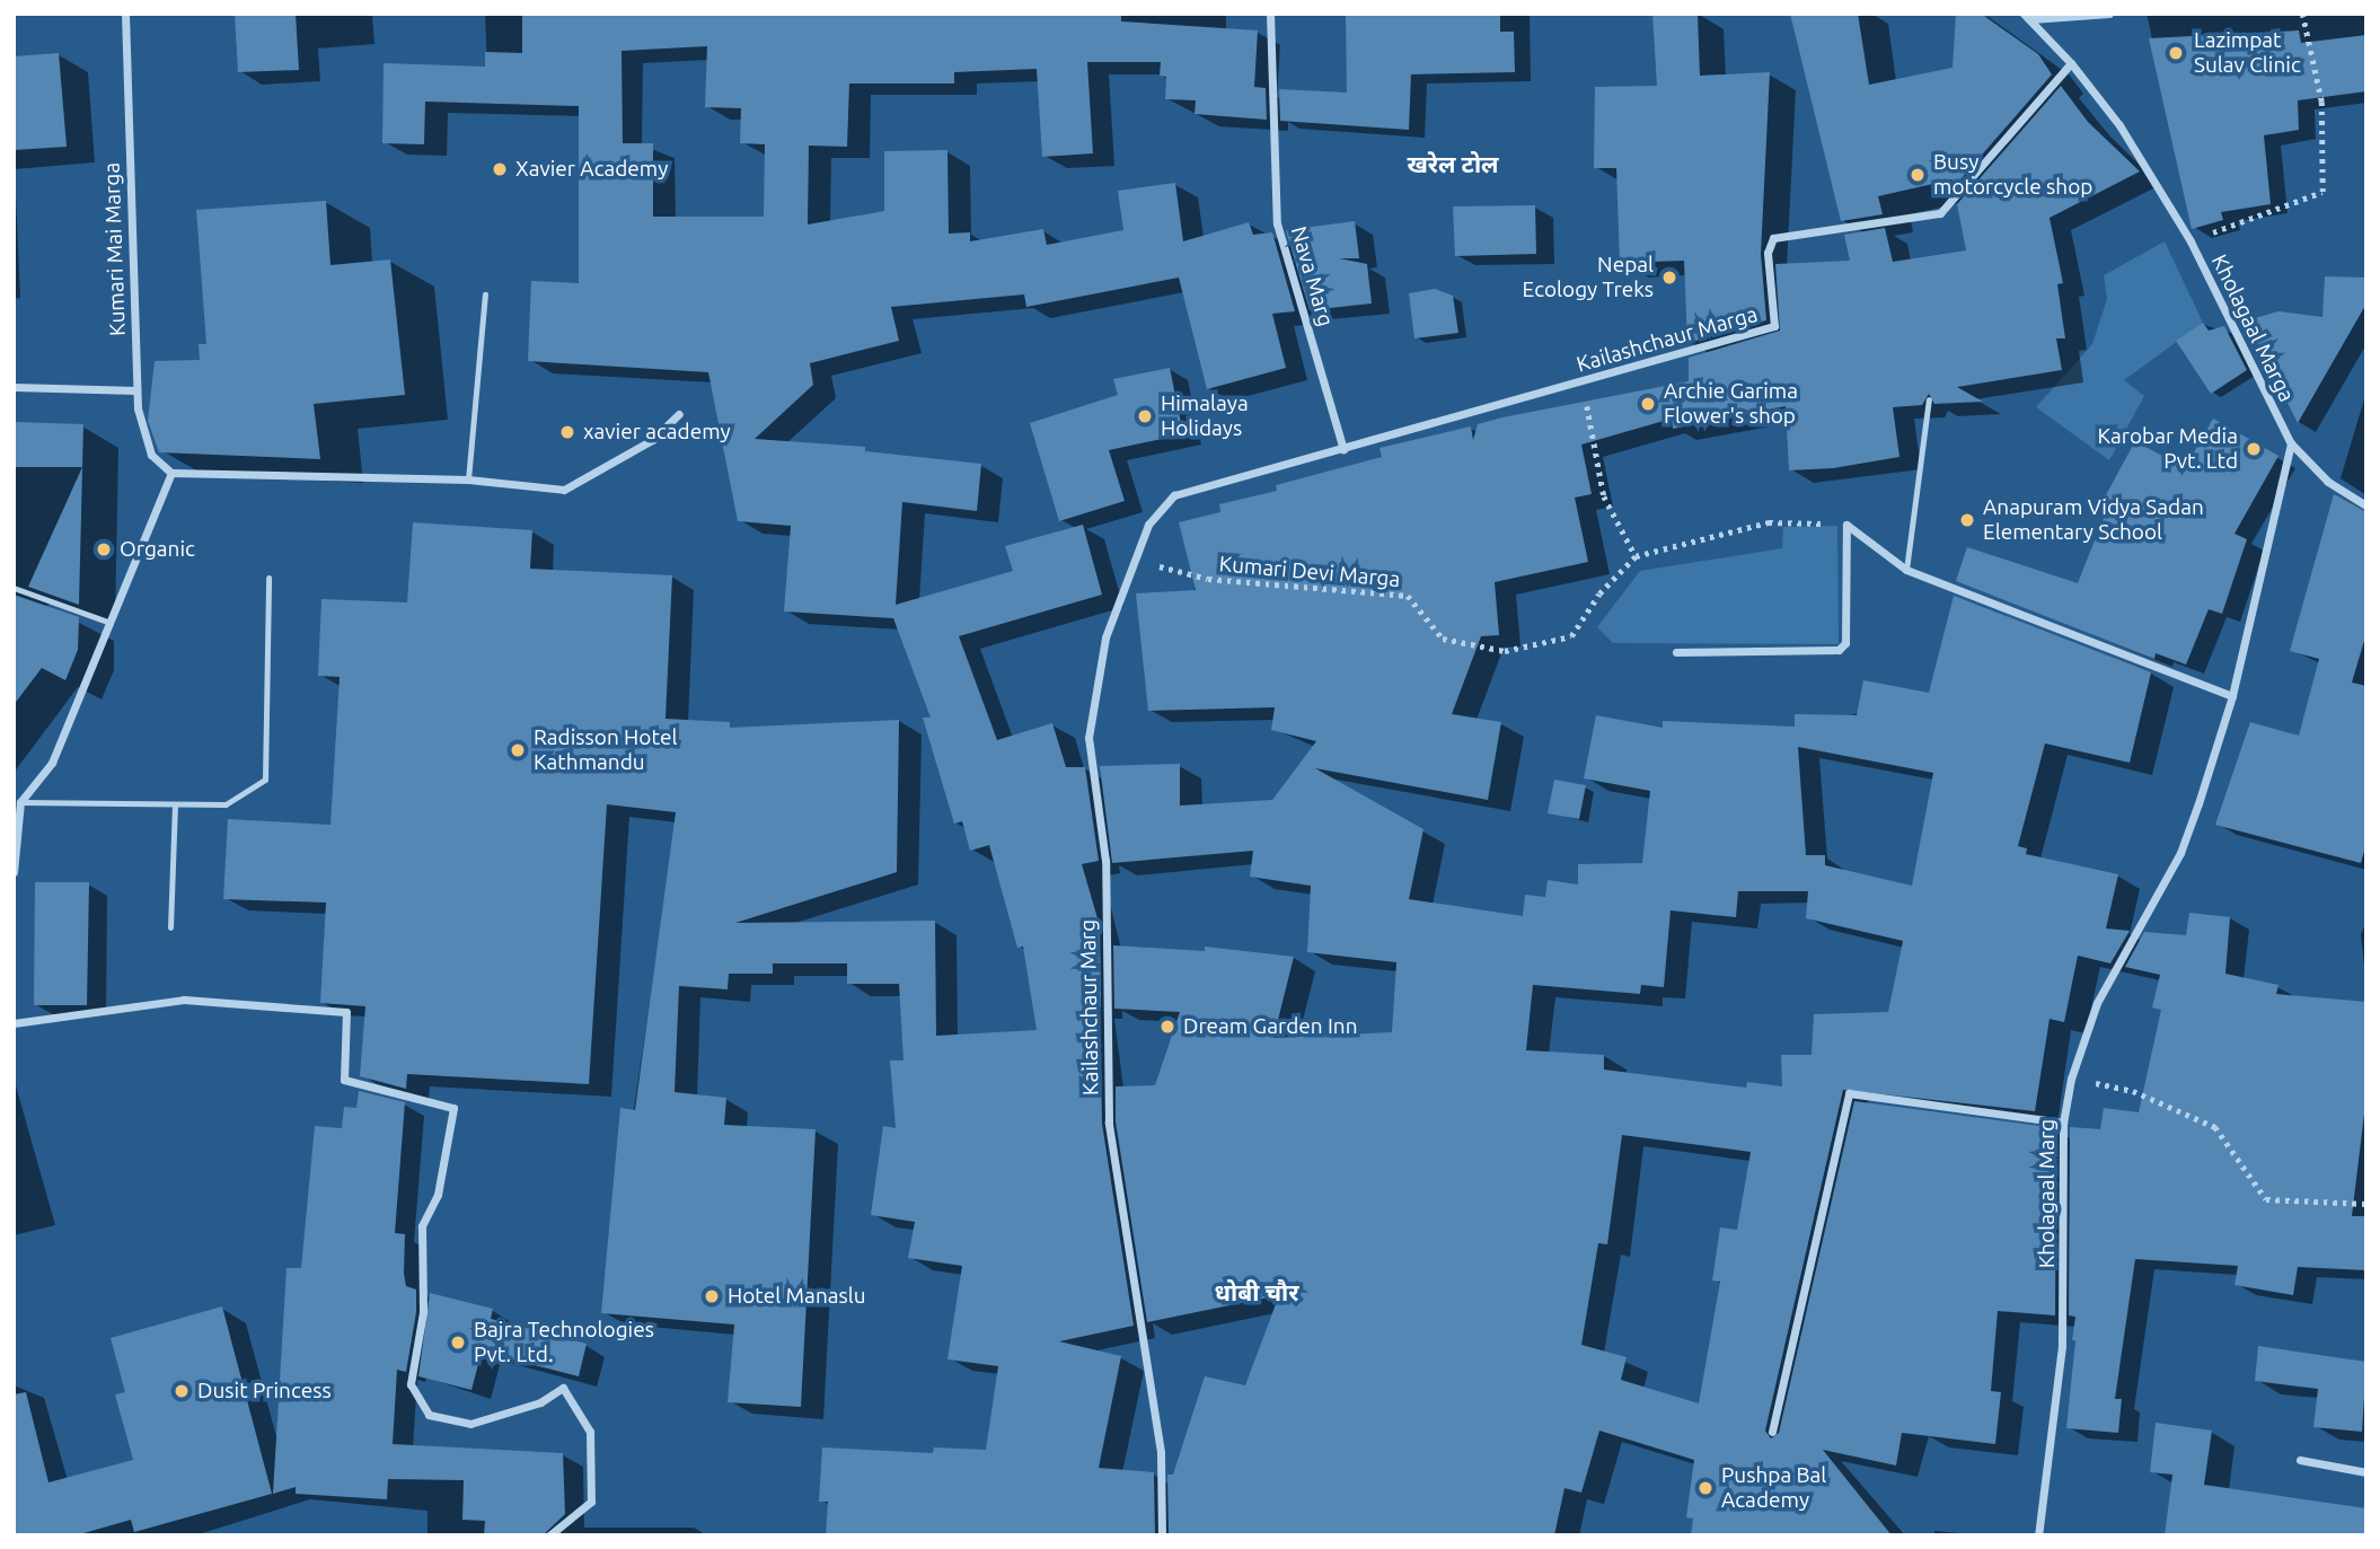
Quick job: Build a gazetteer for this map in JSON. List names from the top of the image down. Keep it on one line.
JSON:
{"streets":{"street":["Kumari Mai Marga","Nava Marg","Kholagaal Marga","Kailashchaur Marga","Kailashchaur Marg","Kholagaal Marg"],"path":["Kumari Devi Marga"]},"crossings":[["Nava Marg","Kailashchaur Marga"],["Kholagaal Marga","Kailashchaur Marga"],["Kailashchaur Marga","Kailashchaur Marg"],["Kumari Devi Marga","Kailashchaur Marg"]],"districts":["खरेल टोल","धोबी चौर"],"places":["Lazimpat Sulav Clinic","Xavier Academy","Busy motorcycle shop","Nepal Ecology Treks","Archie Garima Flower's shop","Himalaya Holidays","xavier academy","Karobar Media Pvt. Ltd","Anapuram Vidya Sadan Elementary School","Organic","Radisson Hotel Kathmandu","Dream Garden Inn","Hotel Manaslu","Bajra Technologies Pvt. Ltd.","Dusit Princess","Pushpa Bal Academy"]}
